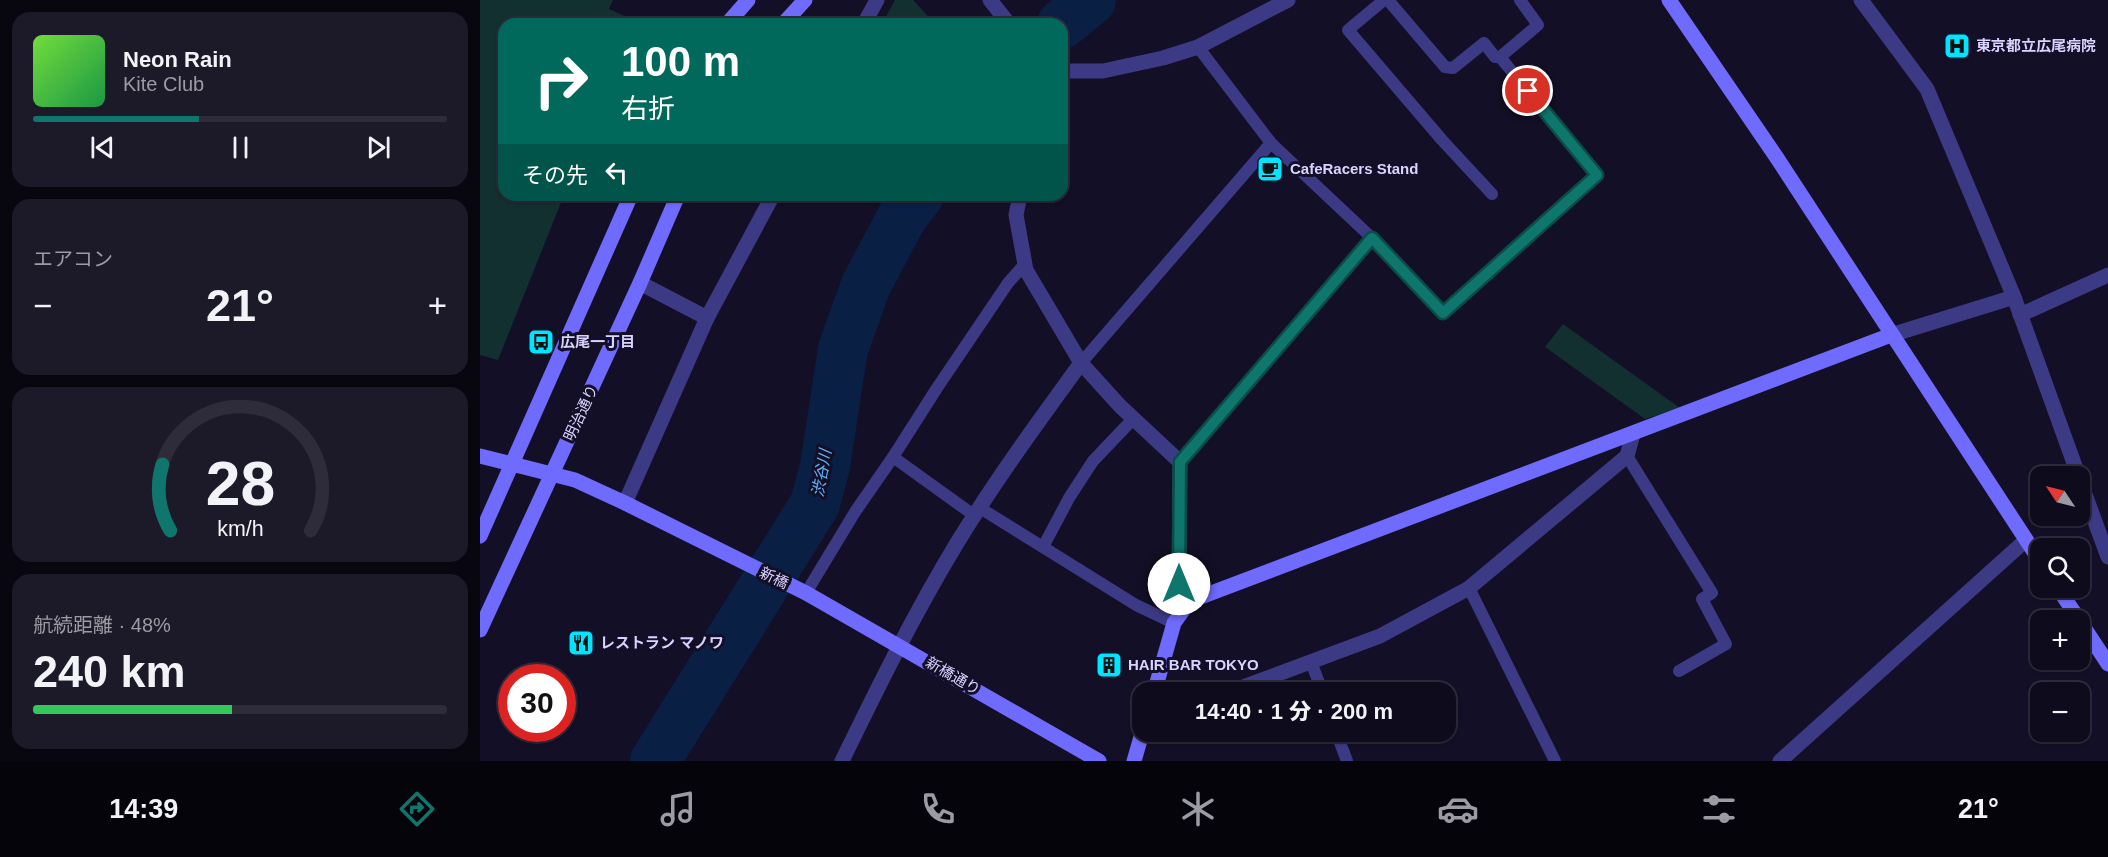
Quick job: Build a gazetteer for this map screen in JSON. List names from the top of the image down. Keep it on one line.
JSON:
{"streets":{"street":["明治通り","新橋","新橋通り"]},"crossings":[["新橋","新橋通り"]],"water":["渋谷川"],"places":{"hospital":["東京都立広尾病院"],"cafe":["CafeRacers Stand"],"bus stop":["広尾一丁目"],"restaurant":["レストラン マノワ"],"building":["HAIR BAR TOKYO"]},"north":"top left","page":{"turn":["100 m","右折"],"song":["Neon Rain","Kite Club"],"then":"その先","tile":["エアコン",["航続距離 · 48%","240 km"]],"heat":["−","21°","+"],"map_buttons":["+","−"],"limit":"30","trip":"14:40 · 1 分 · 200 m","tabs":["14:39","21°"],"gauge":["28","km/h"]}}
